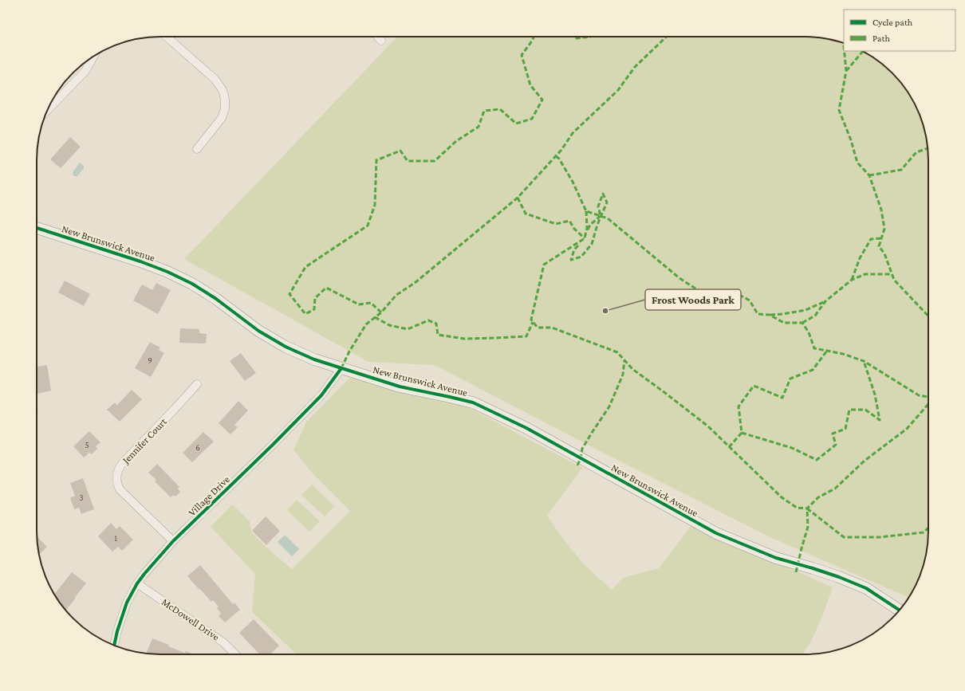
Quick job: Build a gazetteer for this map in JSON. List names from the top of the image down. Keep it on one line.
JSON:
{"streets":{"street":["New Brunswick Avenue","Jennifer Court","Village Drive","McDowell Drive"]},"crossings":[["New Brunswick Avenue","Village Drive"],["Jennifer Court","Village Drive"],["Village Drive","McDowell Drive"]],"places":["Frost Woods Park"],"house_numbers":["9","5","6","3","1"],"legend":["Cycle path","Path"]}
